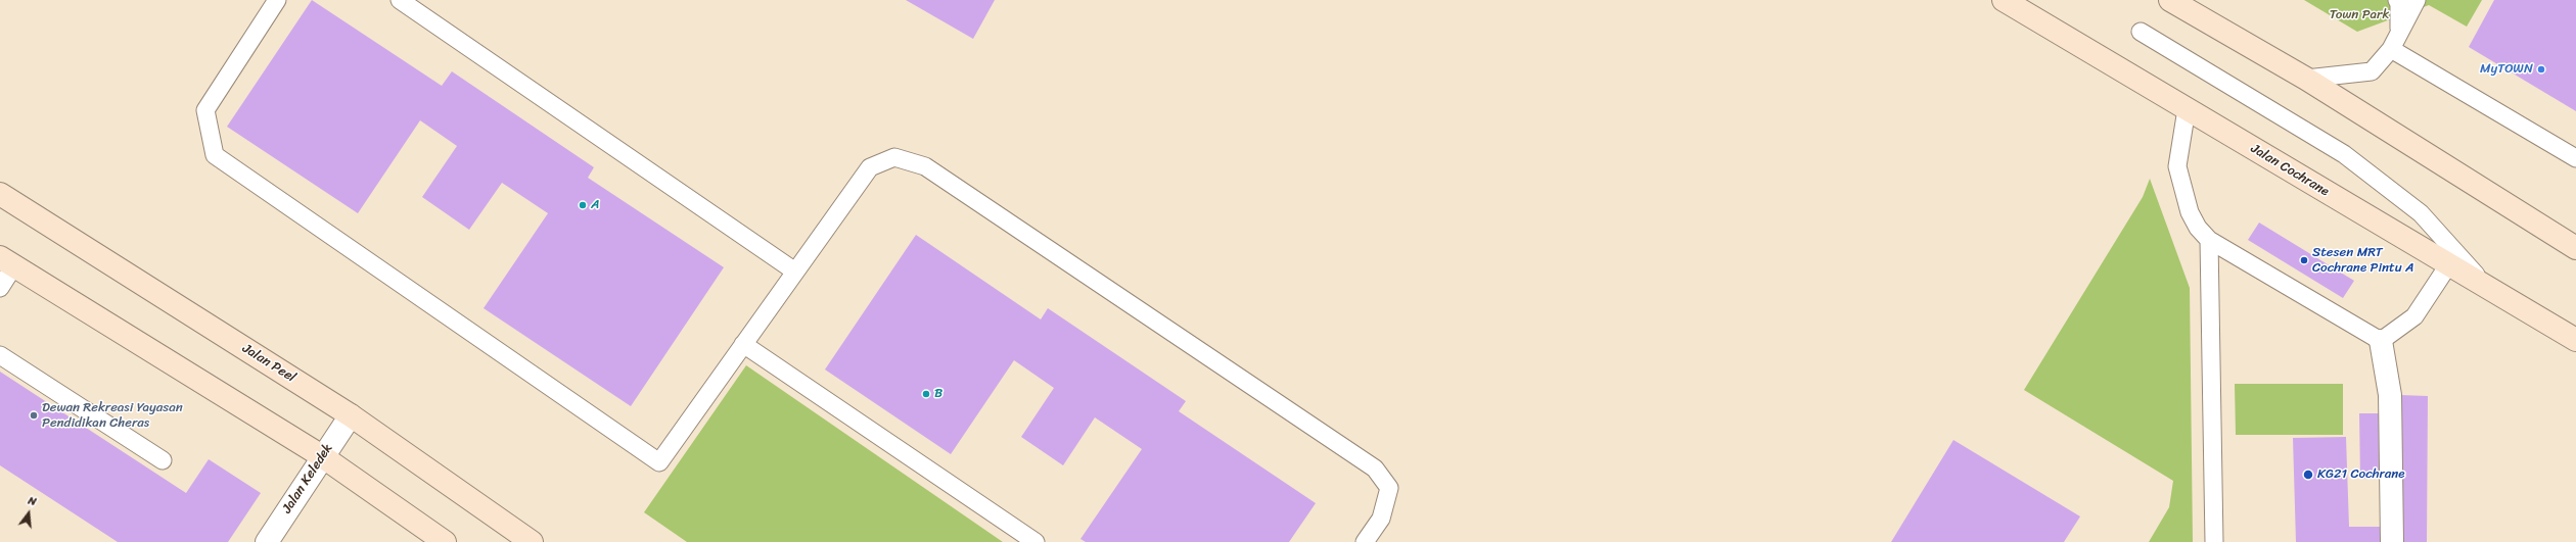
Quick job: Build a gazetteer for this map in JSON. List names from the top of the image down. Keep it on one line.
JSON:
{"streets":{"street":["Jalan Cochrane","Jalan Peel","Jalan Keledek"]},"crossings":[["Jalan Peel","Jalan Keledek"]],"parks":["Town Park"],"places":["MyTOWN","A","Stesen MRT Cochrane Pintu A","B","Dewan Rekreasi Yayasan Pendidikan Cheras","KG21 Cochrane"],"north":"top"}
